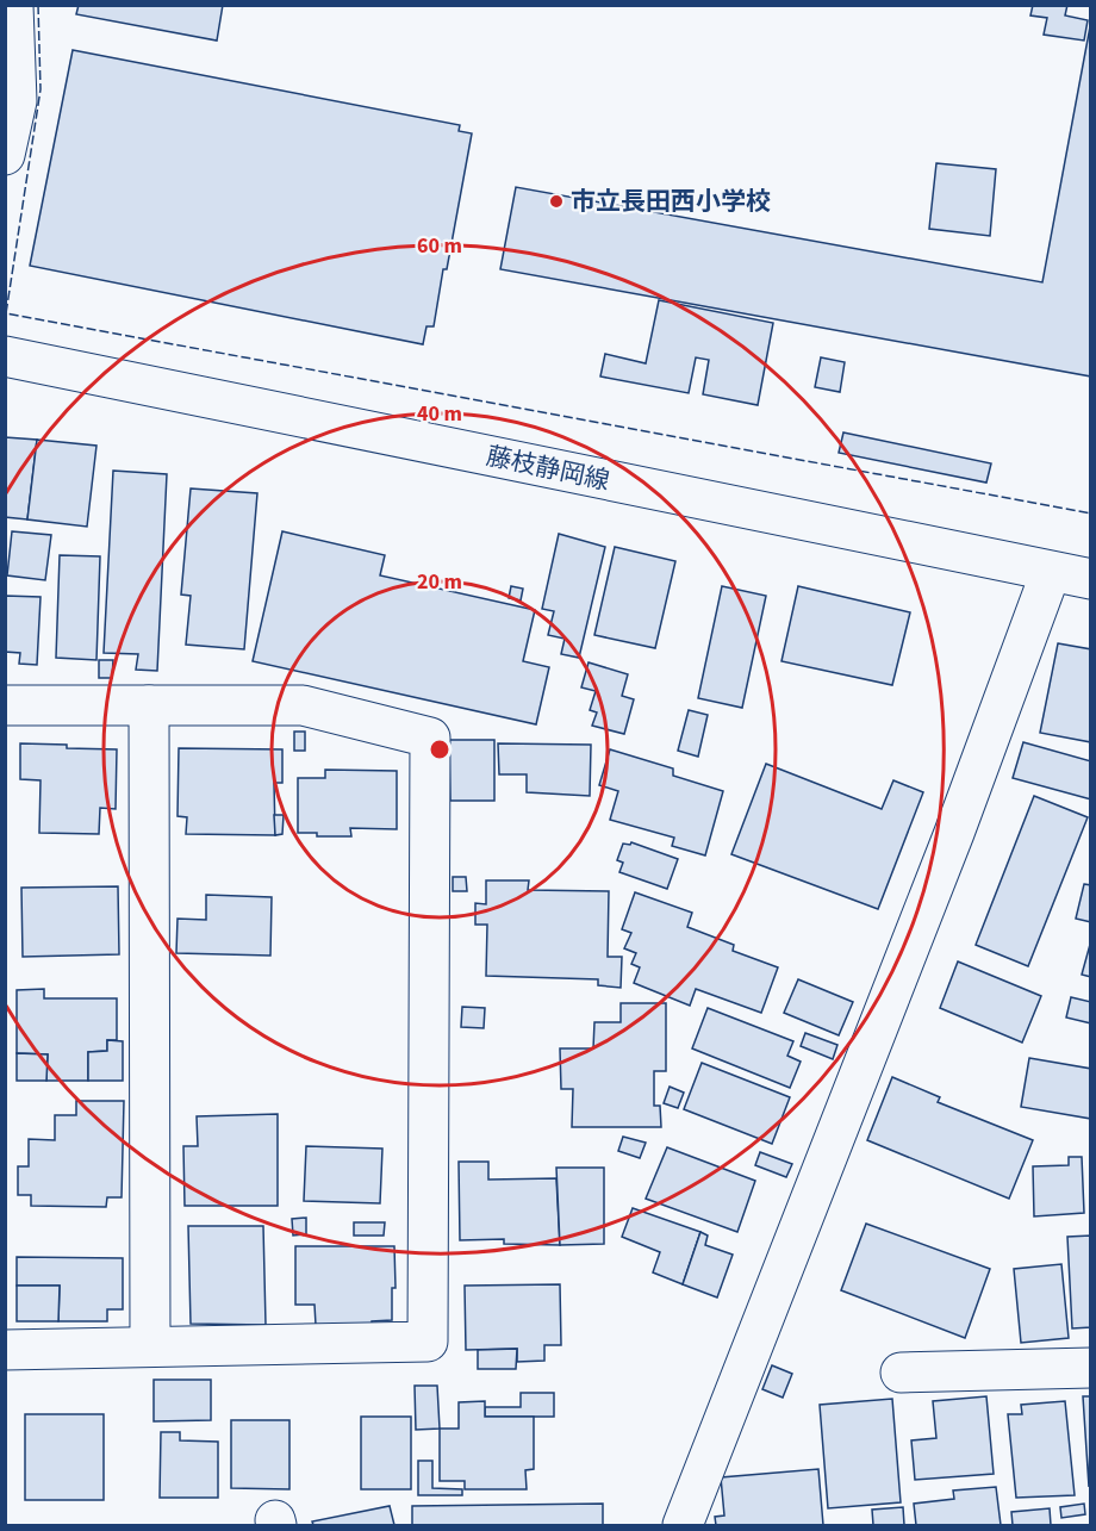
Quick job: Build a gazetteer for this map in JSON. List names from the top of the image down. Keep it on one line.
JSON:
{"streets":{"street":["藤枝静岡線"]},"places":["市立長田西小学校"],"rings":["60 m","40 m","20 m"]}
